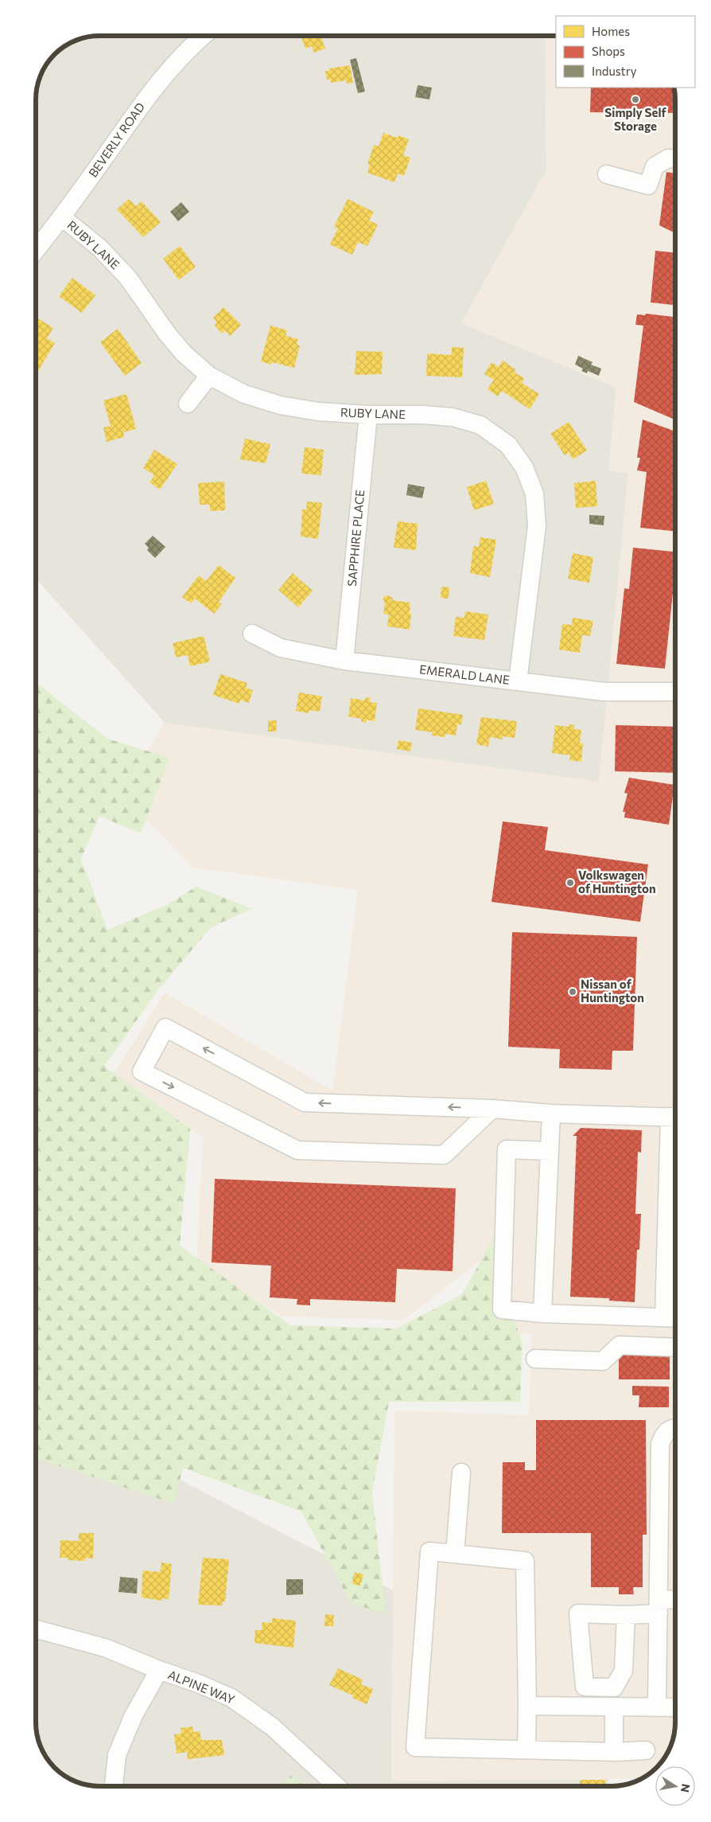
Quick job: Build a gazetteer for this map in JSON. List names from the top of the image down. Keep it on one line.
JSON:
{"streets":{"street":["BEVERLY ROAD","RUBY LANE","SAPPHIRE PLACE","EMERALD LANE","ALPINE WAY"]},"crossings":[["BEVERLY ROAD","RUBY LANE"],["RUBY LANE","SAPPHIRE PLACE"],["RUBY LANE","EMERALD LANE"],["SAPPHIRE PLACE","EMERALD LANE"]],"places":["Simply Self Storage","Volkswagen of Huntington","Nissan of Huntington"],"legend":["Homes","Shops","Industry"],"north":"right"}
